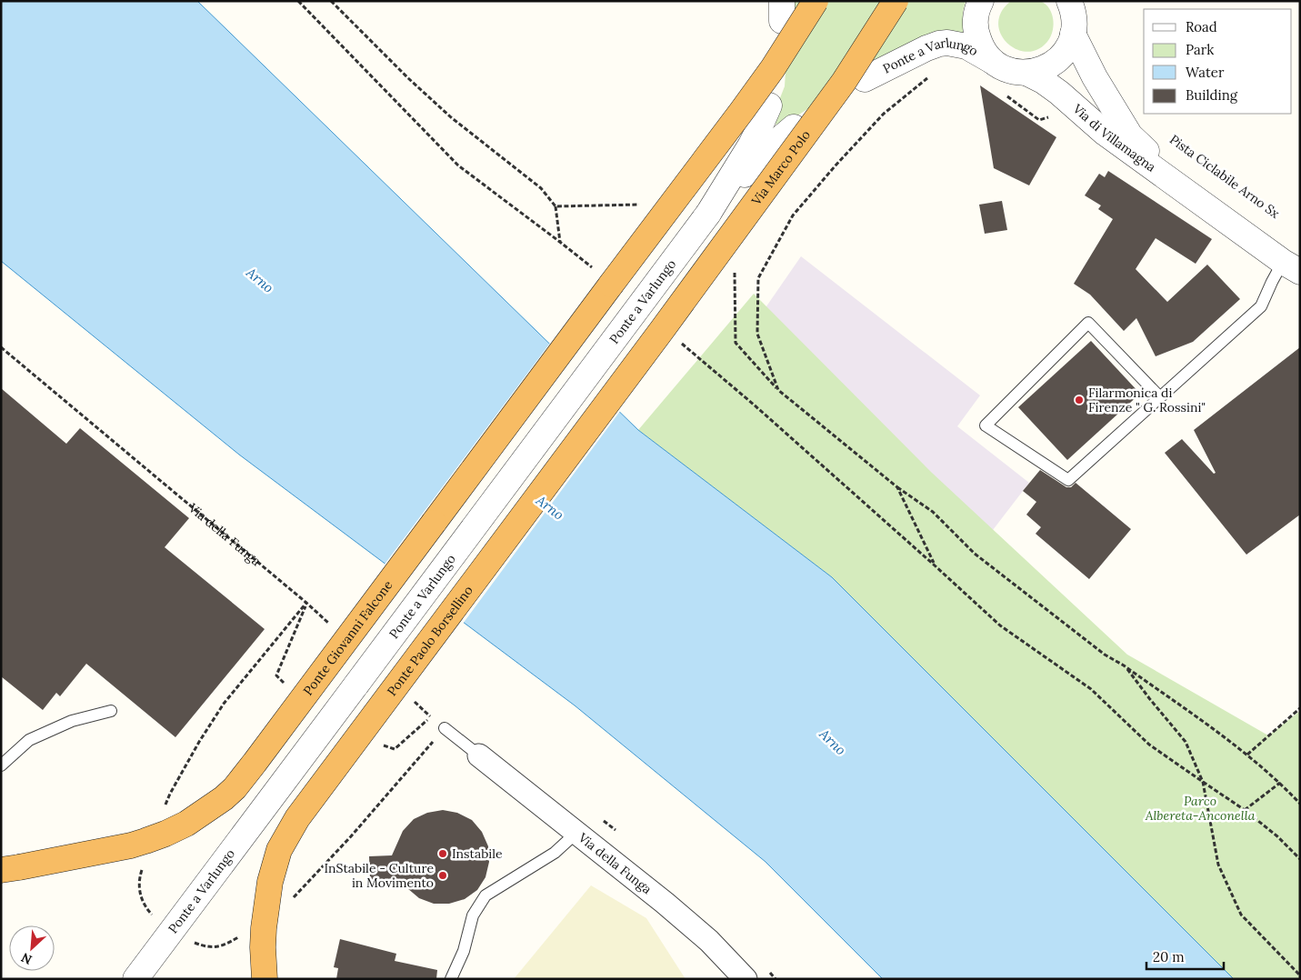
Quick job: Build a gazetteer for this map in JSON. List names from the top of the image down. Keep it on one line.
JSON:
{"streets":{"highway":["Via Marco Polo","Ponte Giovanni Falcone","Ponte Paolo Borsellino"],"street":["Ponte a Varlungo","Via di Villamagna","Via della Funga"]},"crossings":[["Ponte a Varlungo","Via di Villamagna"],["Via Marco Polo","Ponte Paolo Borsellino"]],"water":["Arno"],"parks":["Parco Albereta-Anconella"],"places":["Filarmonica di Firenze \" G. Rossini\"","Instabile","InStabile - Culture in Movimento"],"legend":["Road","Park","Water","Building"],"scale_bar":"20 m","north":"bottom left"}
